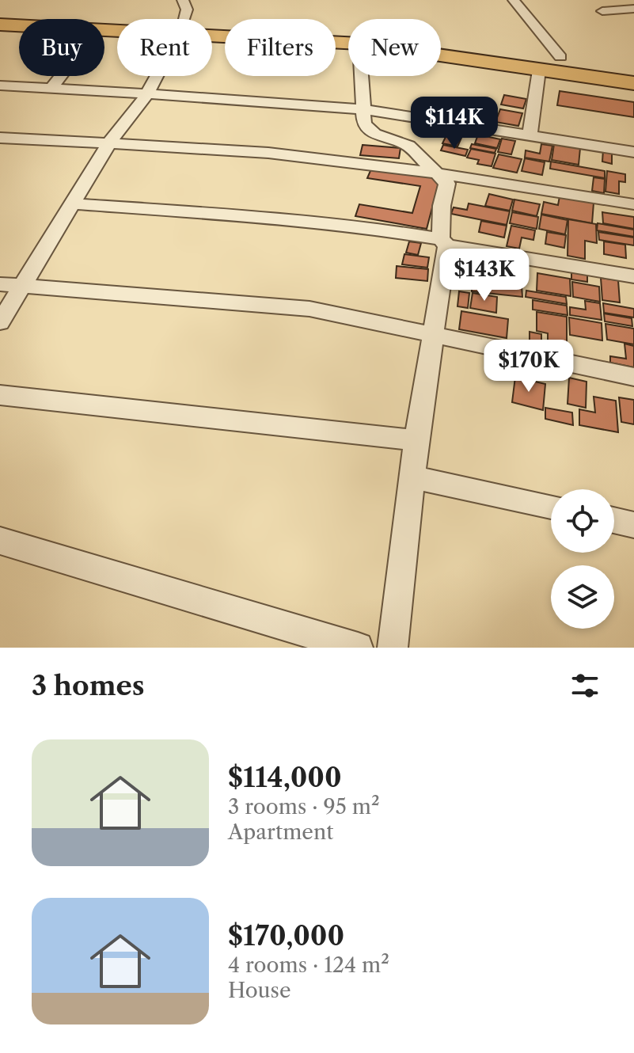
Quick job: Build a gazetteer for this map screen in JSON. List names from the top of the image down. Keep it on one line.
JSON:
{"page":{"chip":["Buy","Rent","Filters","New"],"price":["$114K","$143K","$170K"],"heading":"3 homes","list":[{"name":"$114,000","note":"3 rooms · 95 m² · Apartment"},{"name":"$170,000","note":"4 rooms · 124 m² · House"}]}}
